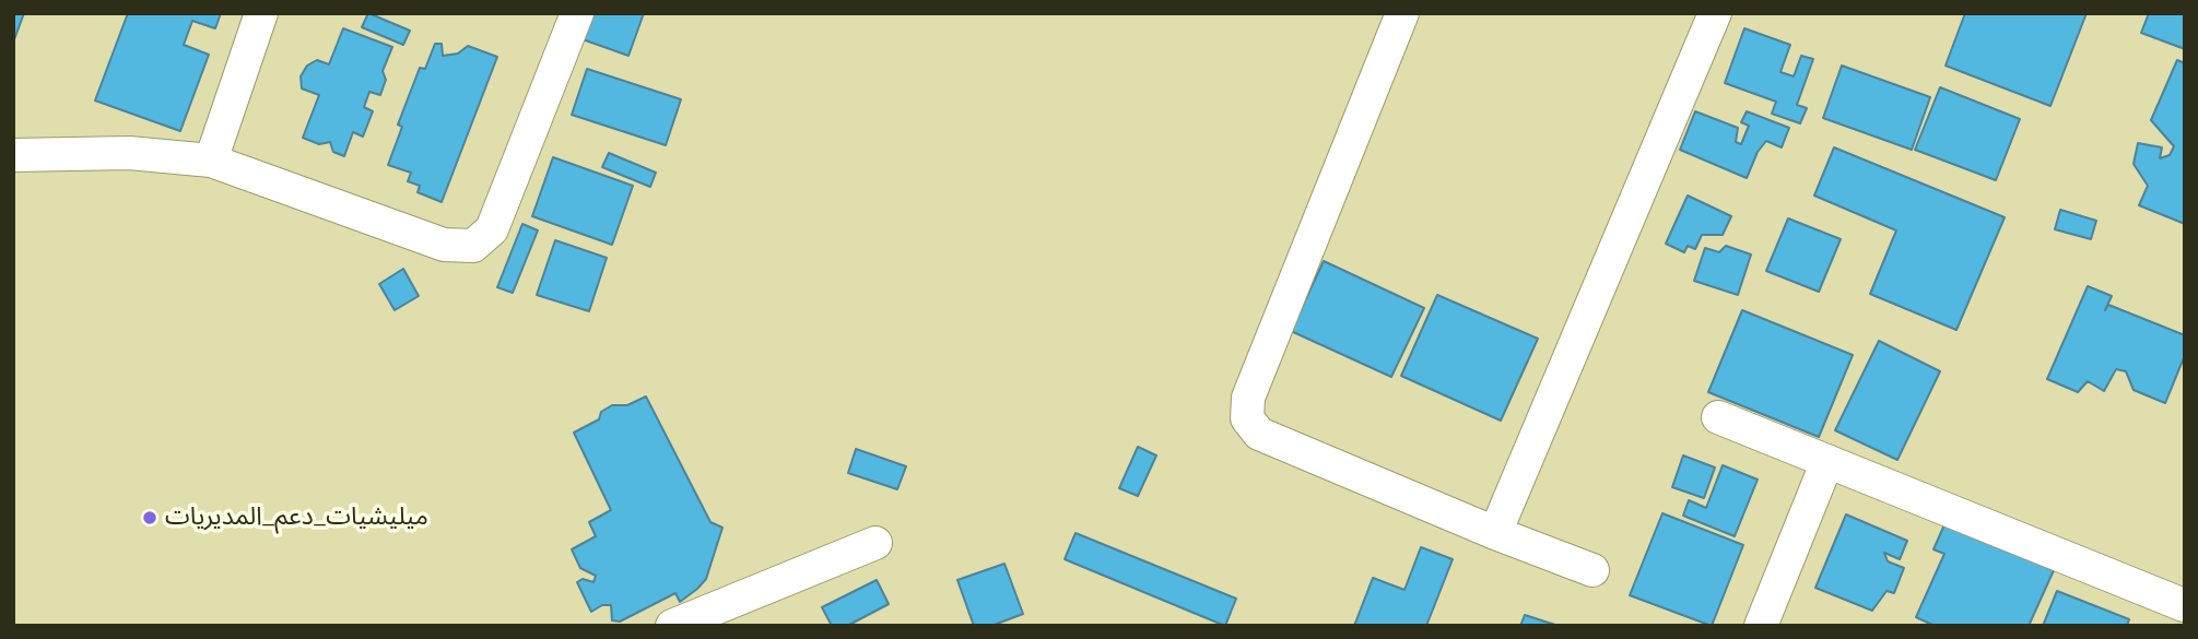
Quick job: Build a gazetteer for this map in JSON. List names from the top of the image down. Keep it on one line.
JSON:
{"places":["ميليشيات_دعم_المديريات"]}
